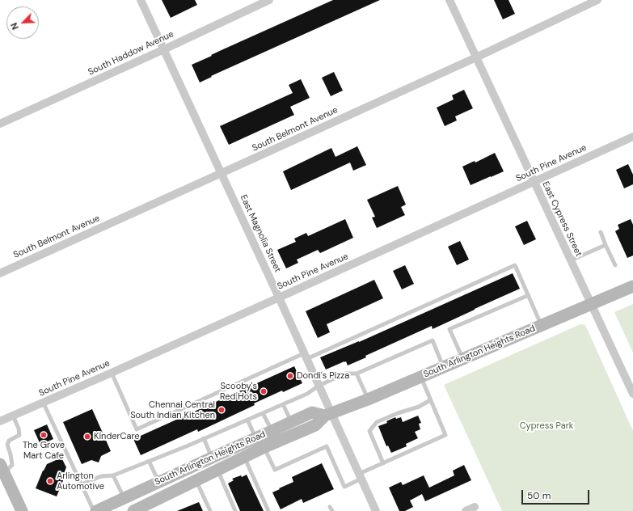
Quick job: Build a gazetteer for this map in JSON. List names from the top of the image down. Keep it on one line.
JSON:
{"streets":{"main road":["South Arlington Heights Road"],"street":["South Haddow Avenue","South Belmont Avenue","South Pine Avenue","East Cypress Street","East Magnolia Street"]},"crossings":[["South Haddow Avenue","East Magnolia Street"],["South Belmont Avenue","East Cypress Street"],["South Belmont Avenue","East Magnolia Street"],["South Pine Avenue","East Cypress Street"],["South Pine Avenue","East Magnolia Street"],["East Cypress Street","South Arlington Heights Road"],["East Magnolia Street","South Arlington Heights Road"]],"parks":["Cypress Park"],"places":["Dondi's Pizza","Scooby's Red Hots","Chennai Central South Indian Kitchen","The Grove Mart Cafe","KinderCare","Arlington Automotive"],"scale_bar":"50 m","north":"bottom left"}
